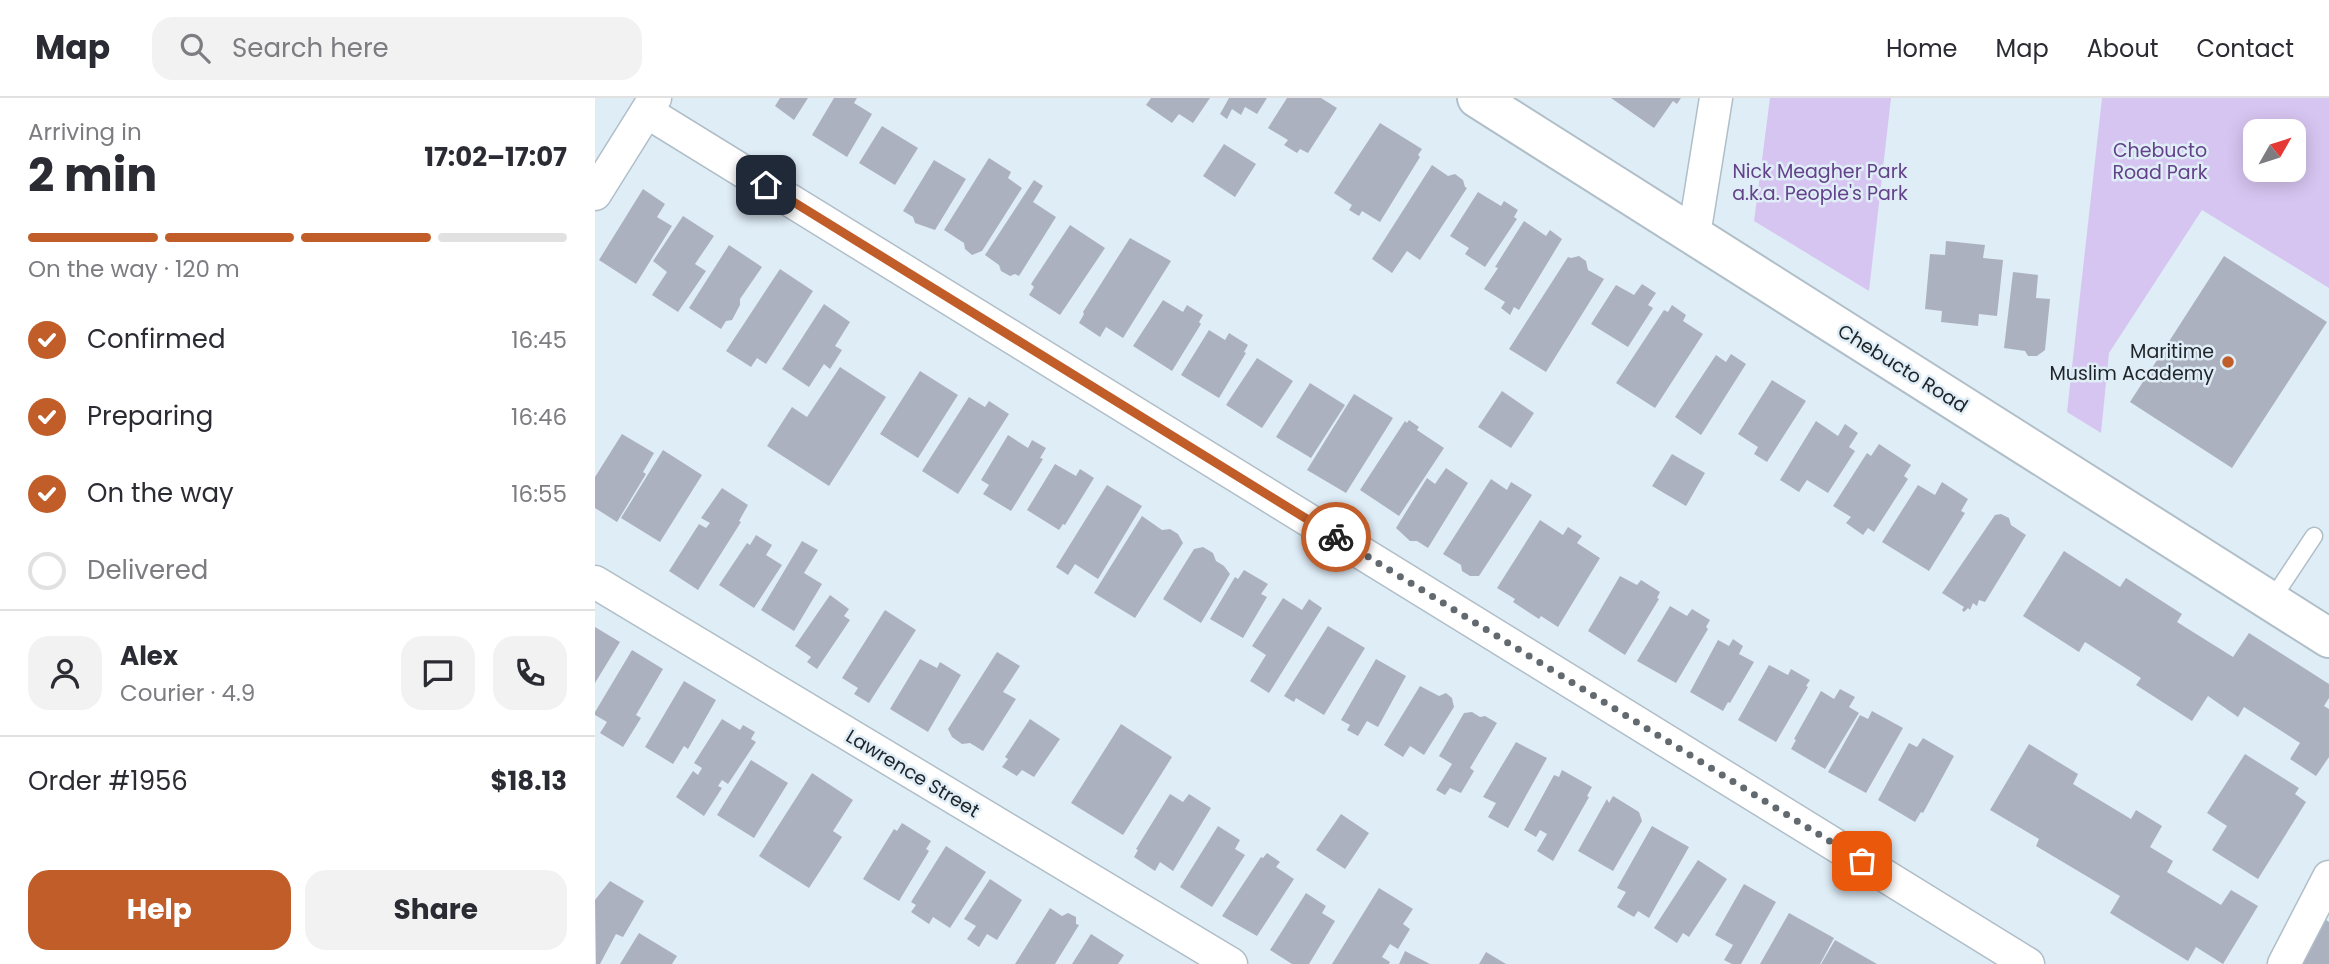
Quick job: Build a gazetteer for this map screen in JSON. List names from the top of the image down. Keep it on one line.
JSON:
{"streets":{"street":["Chebucto Road","Lawrence Street"]},"parks":["Chebucto Road Park","Nick Meagher Park a.k.a. People's Park"],"places":["Maritime Muslim Academy"],"north":"top right","page":{"header":"Map","search":"Search here","nav":["Home","Map","About","Contact"],"heading":["2 min","Arriving in","17:02–17:07"],"panel":["Alex","Courier · 4.9","Order #1956","$18.13"],"bar":"On the way · 120 m","list":[["Confirmed","16:45"],["Preparing","16:46"],["On the way","16:55"],"Delivered"],"buttons":["Help","Share"]}}
